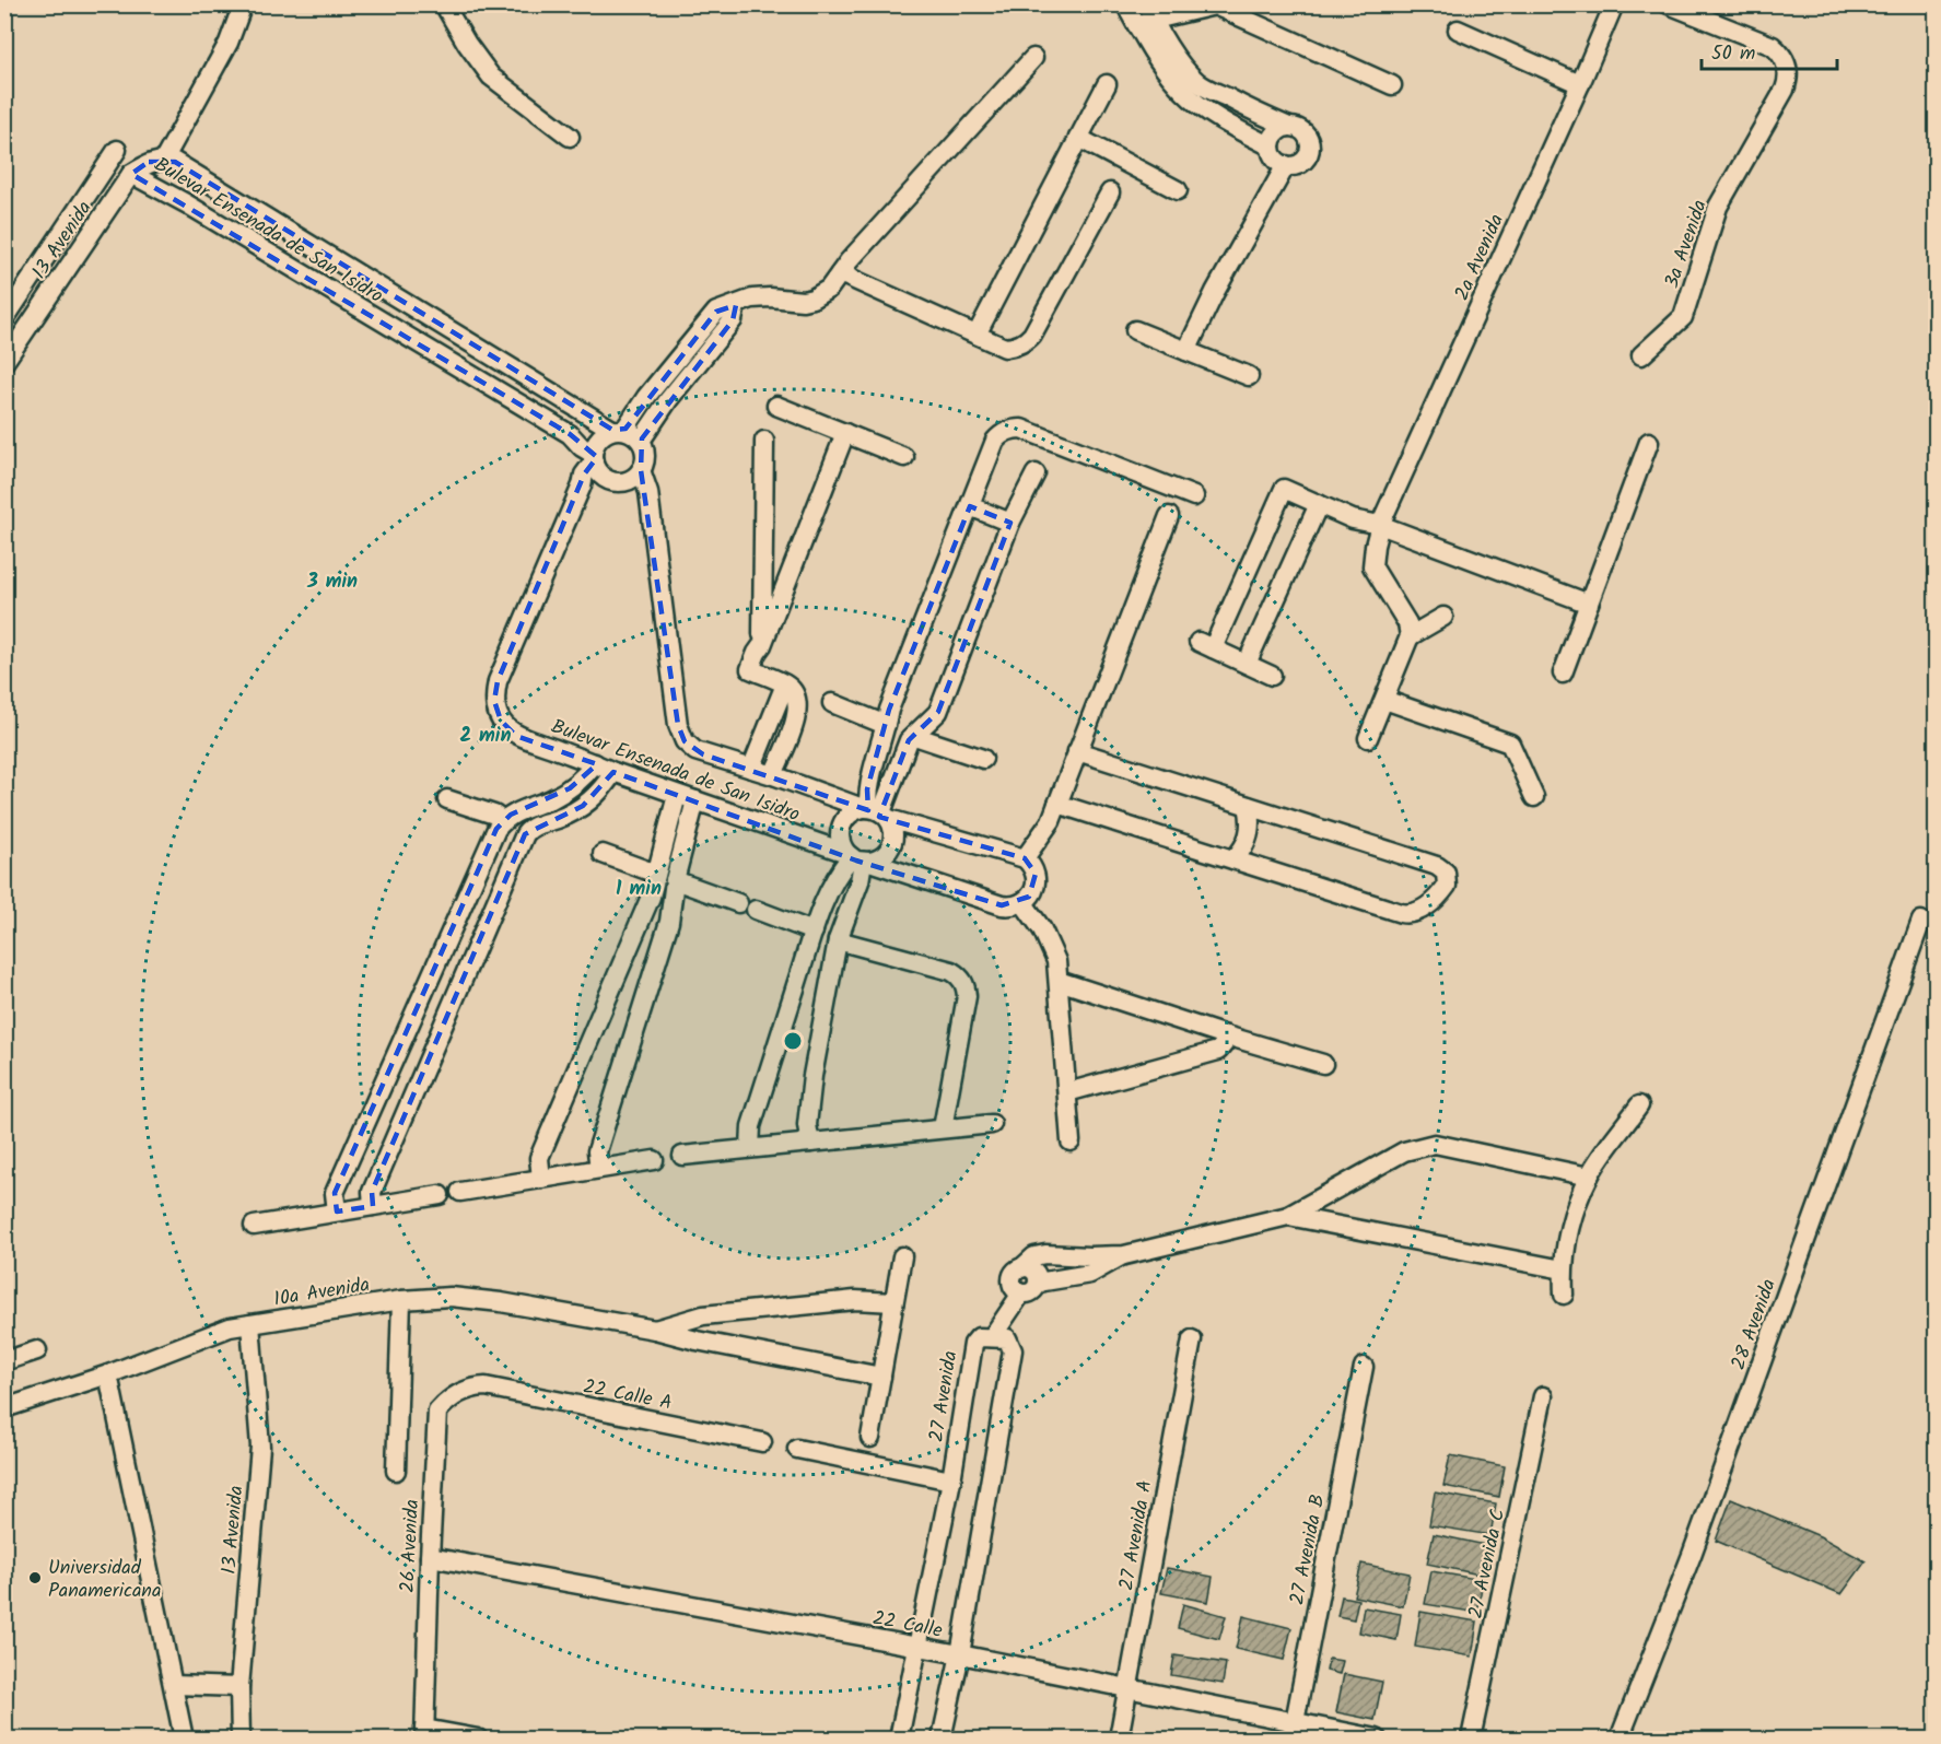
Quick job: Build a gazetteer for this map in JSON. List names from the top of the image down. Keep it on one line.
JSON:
{"streets":{"street":["Bulevar Ensenada de San Isidro","13 Avenida","3a Avenida","2a Avenida","10a Avenida","28 Avenida","22 Calle A","27 Avenida","27 Avenida A","26 Avenida","27 Avenida B","27 Avenida C","22 Calle"]},"crossings":[["Bulevar Ensenada de San Isidro","13 Avenida"],["13 Avenida","10a Avenida"],["22 Calle A","26 Avenida"],["27 Avenida","22 Calle"],["27 Avenida A","22 Calle"],["26 Avenida","22 Calle"],["27 Avenida B","22 Calle"]],"places":["Universidad Panamericana"],"scale_bar":"50 m","rings":["3 min","2 min","1 min"]}
